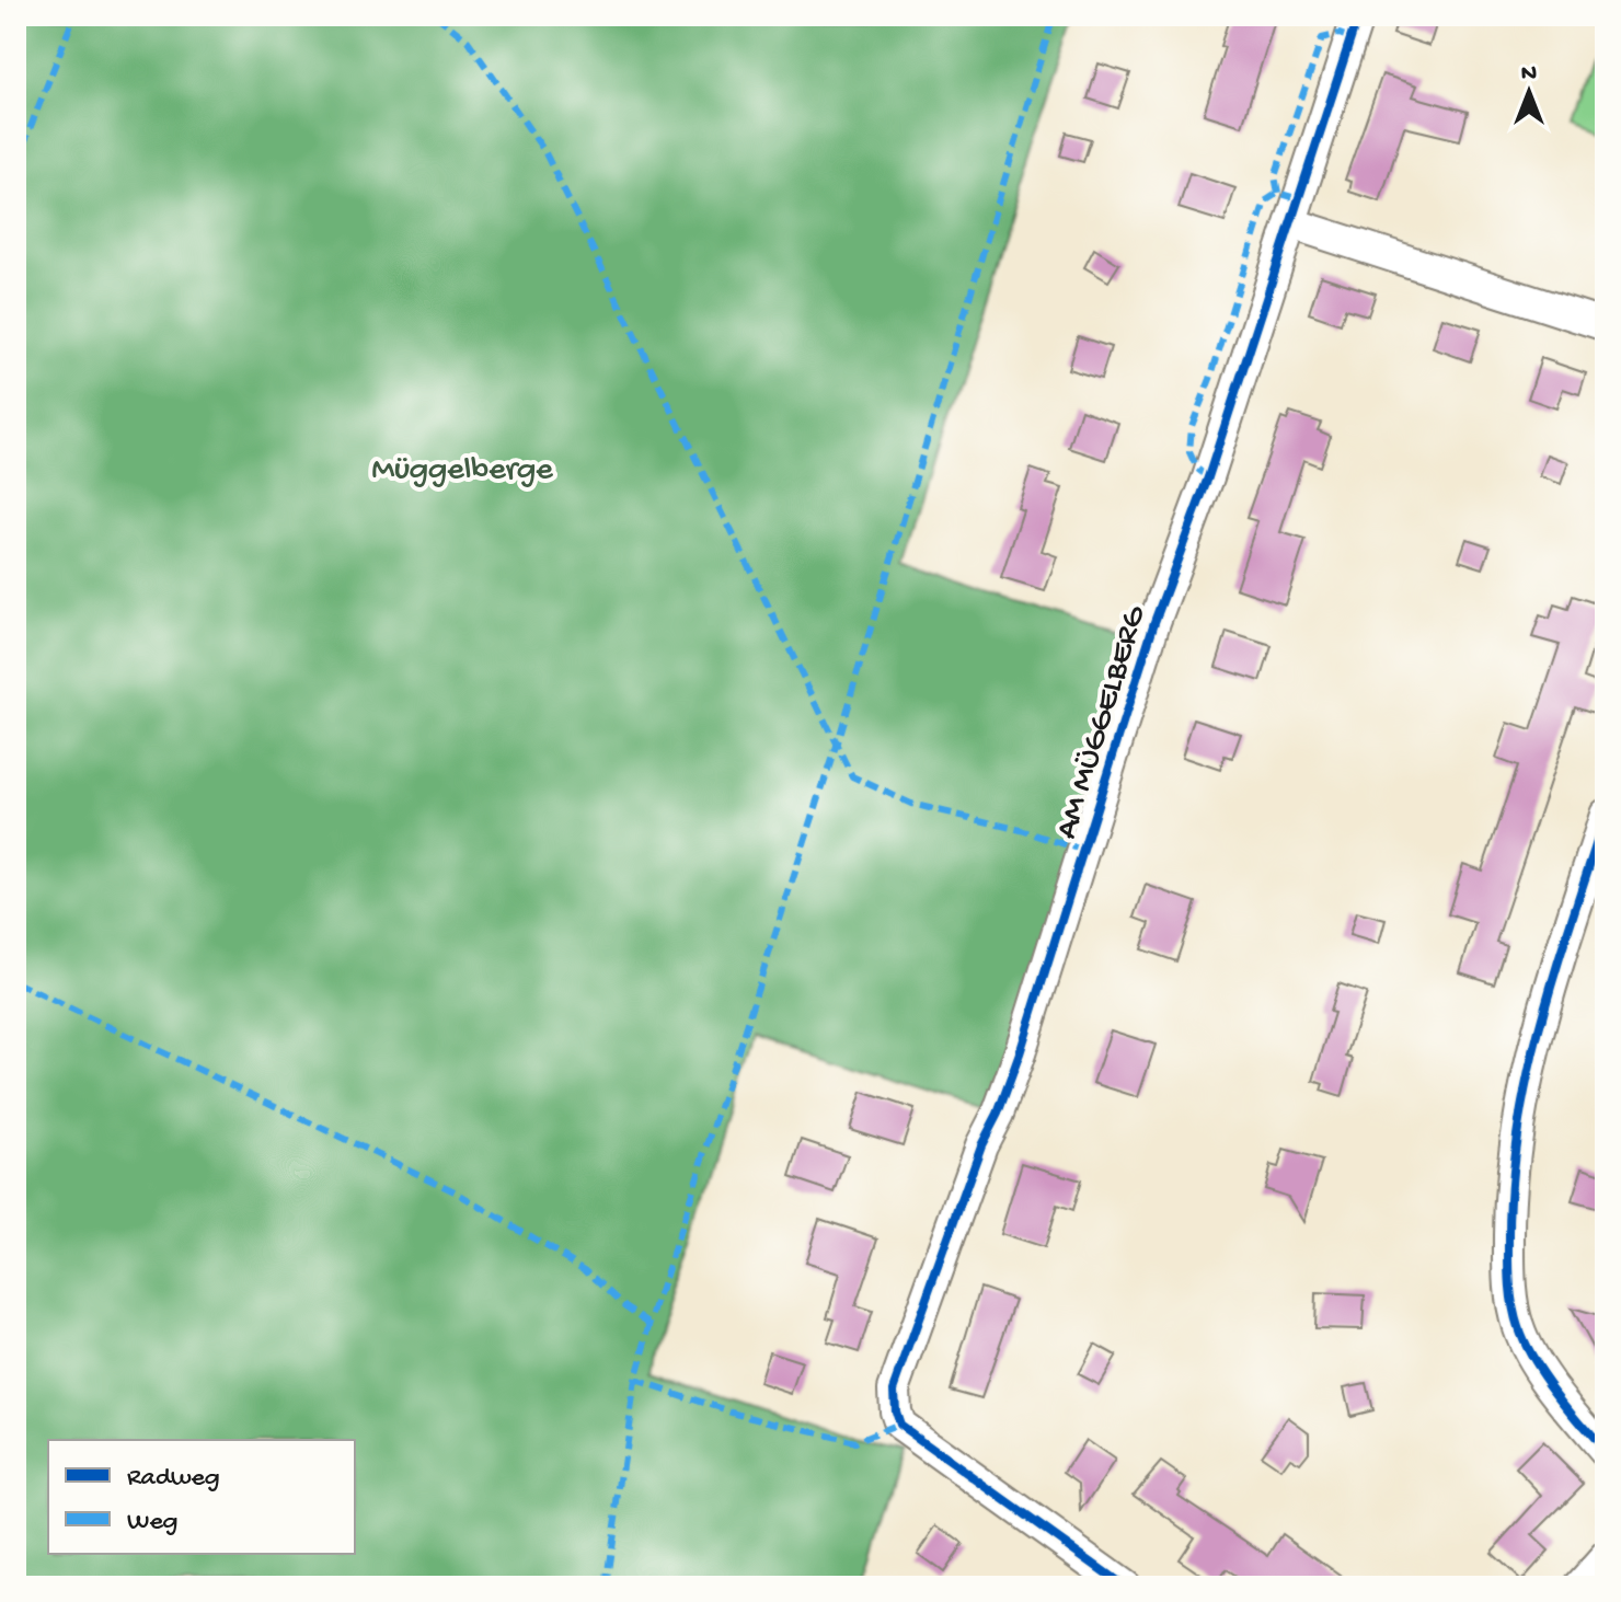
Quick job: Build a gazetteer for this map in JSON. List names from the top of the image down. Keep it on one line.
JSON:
{"streets":{"street":["AM MÜGGELBERG"]},"parks":["Müggelberge"],"legend":["Radweg","Weg"],"north":"top"}
